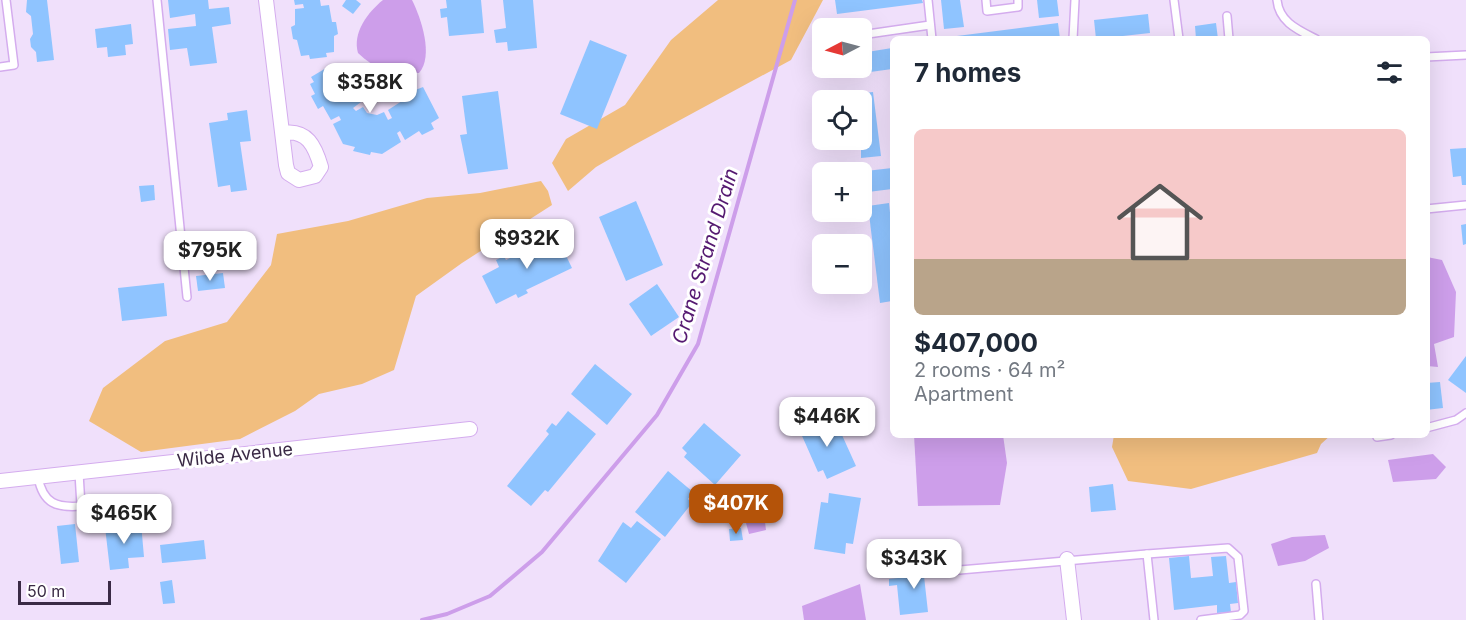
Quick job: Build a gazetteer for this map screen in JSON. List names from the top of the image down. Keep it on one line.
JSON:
{"streets":{"street":["Wilde Avenue"]},"water":["Crane Strand Drain"],"scale_bar":"50 m","north":"left","page":{"map_buttons":["+","−"],"heading":"7 homes","price":["$358K","$932K","$795K","$446K","$407K","$465K","$343K"],"list":[{"name":"$407,000","note":"2 rooms · 64 m² · Apartment"}],"scale":"50 m"}}
